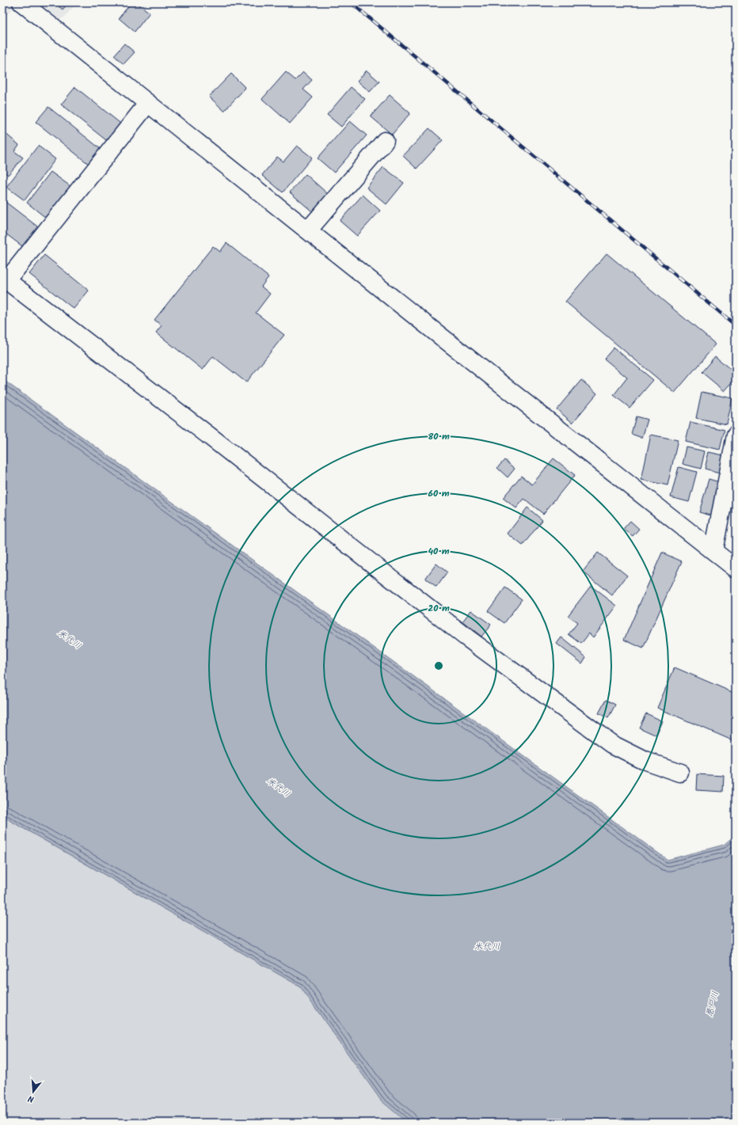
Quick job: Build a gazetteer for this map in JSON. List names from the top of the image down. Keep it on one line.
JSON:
{"water":["米代川","悪戸川"],"north":"bottom","rings":["80 m","60 m","40 m","20 m"]}
